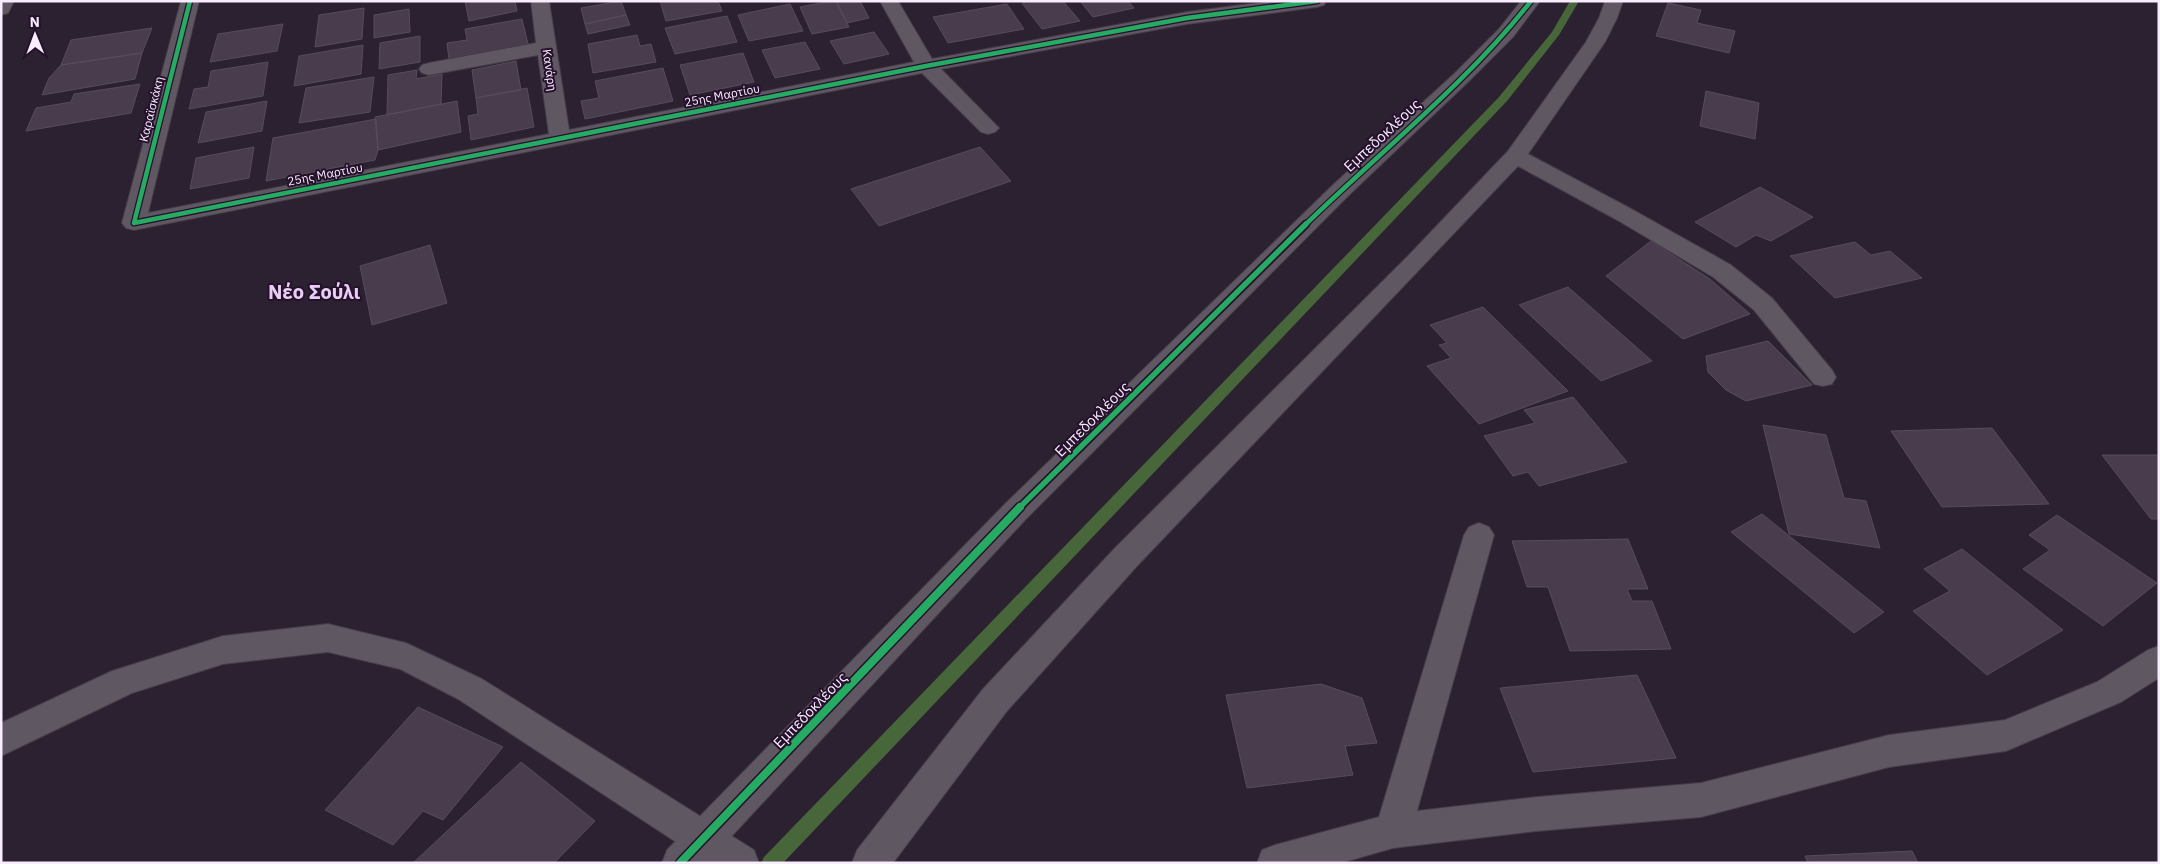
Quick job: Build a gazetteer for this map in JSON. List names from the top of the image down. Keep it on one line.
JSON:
{"streets":{"street":["Κανάρη","25ης Μαρτίου","Καραϊσκάκη","Εμπεδοκλέους"]},"crossings":[["Κανάρη","25ης Μαρτίου"],["25ης Μαρτίου","Καραϊσκάκη"]],"districts":["Νέο Σούλι"],"north":"top"}
